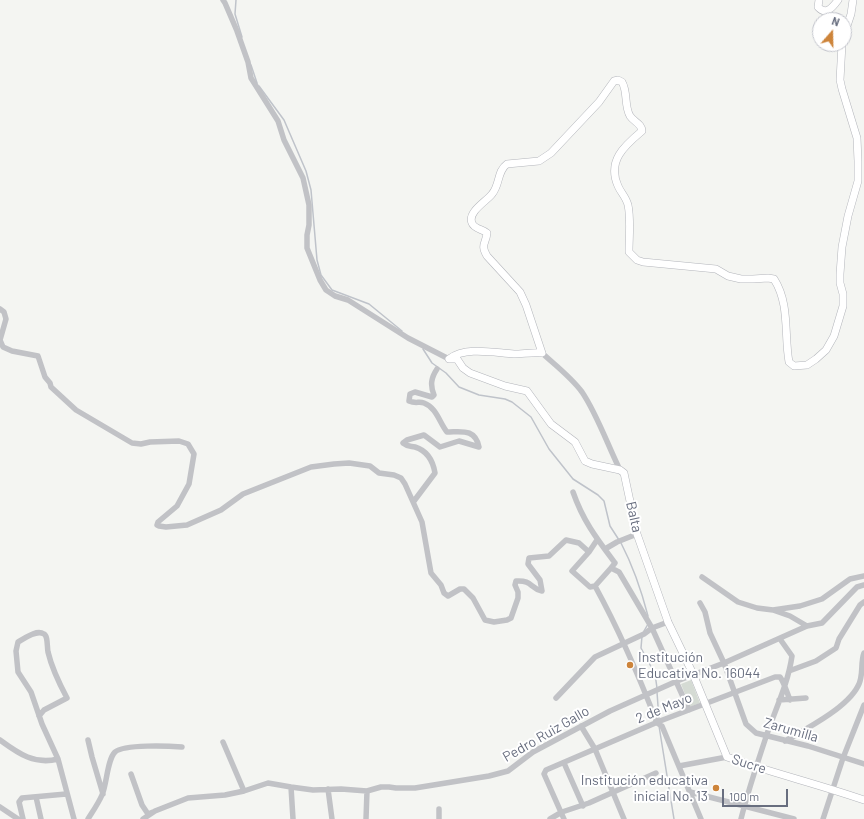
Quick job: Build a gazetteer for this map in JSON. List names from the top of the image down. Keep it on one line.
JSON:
{"streets":{"street":["Balta","2 de Mayo","Zarumilla","Pedro Ruiz Gallo","Sucre"]},"crossings":[["Balta","2 de Mayo"],["Balta","Pedro Ruiz Gallo"],["Balta","Sucre"],["2 de Mayo","Zarumilla"],["Zarumilla","Pedro Ruiz Gallo"]],"places":["Institución Educativa No. 16044","Institución educativa inicial No. 13"],"scale_bar":"100 m","north":"top"}
